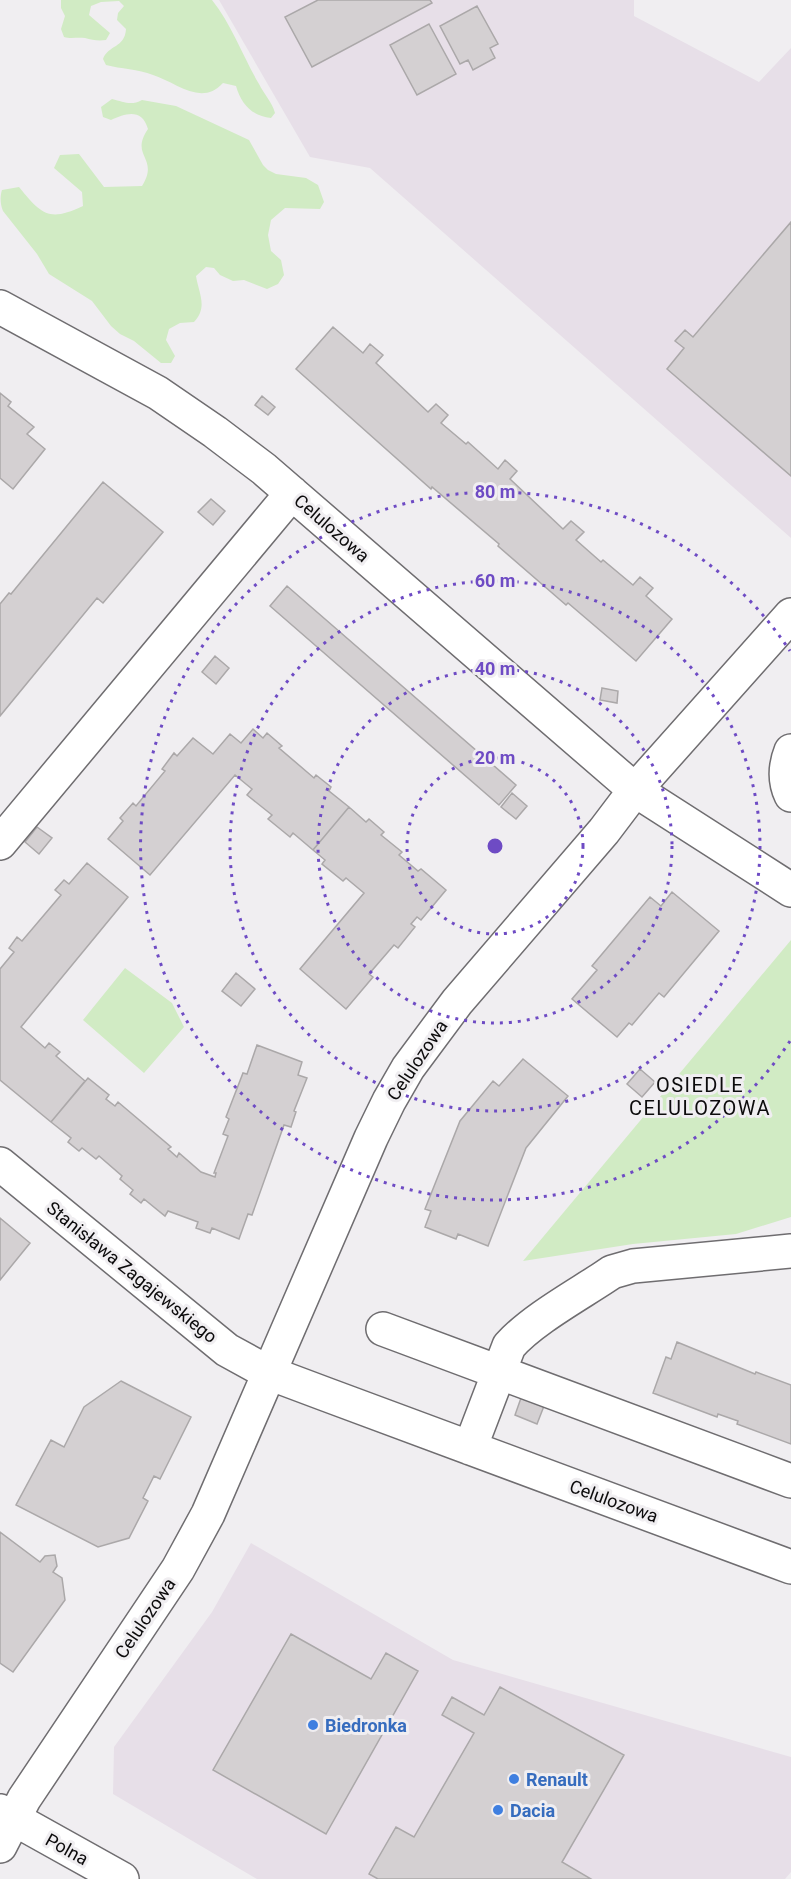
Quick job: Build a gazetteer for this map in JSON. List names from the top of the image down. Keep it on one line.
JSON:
{"streets":{"street":["Celulozowa","Stanisława Zagajewskiego","Polna"]},"crossings":[["Celulozowa","Stanisława Zagajewskiego"],["Celulozowa","Polna"]],"districts":["OSIEDLE CELULOZOWA"],"places":["Biedronka","Renault","Dacia"],"rings":["80 m","60 m","40 m","20 m"]}
